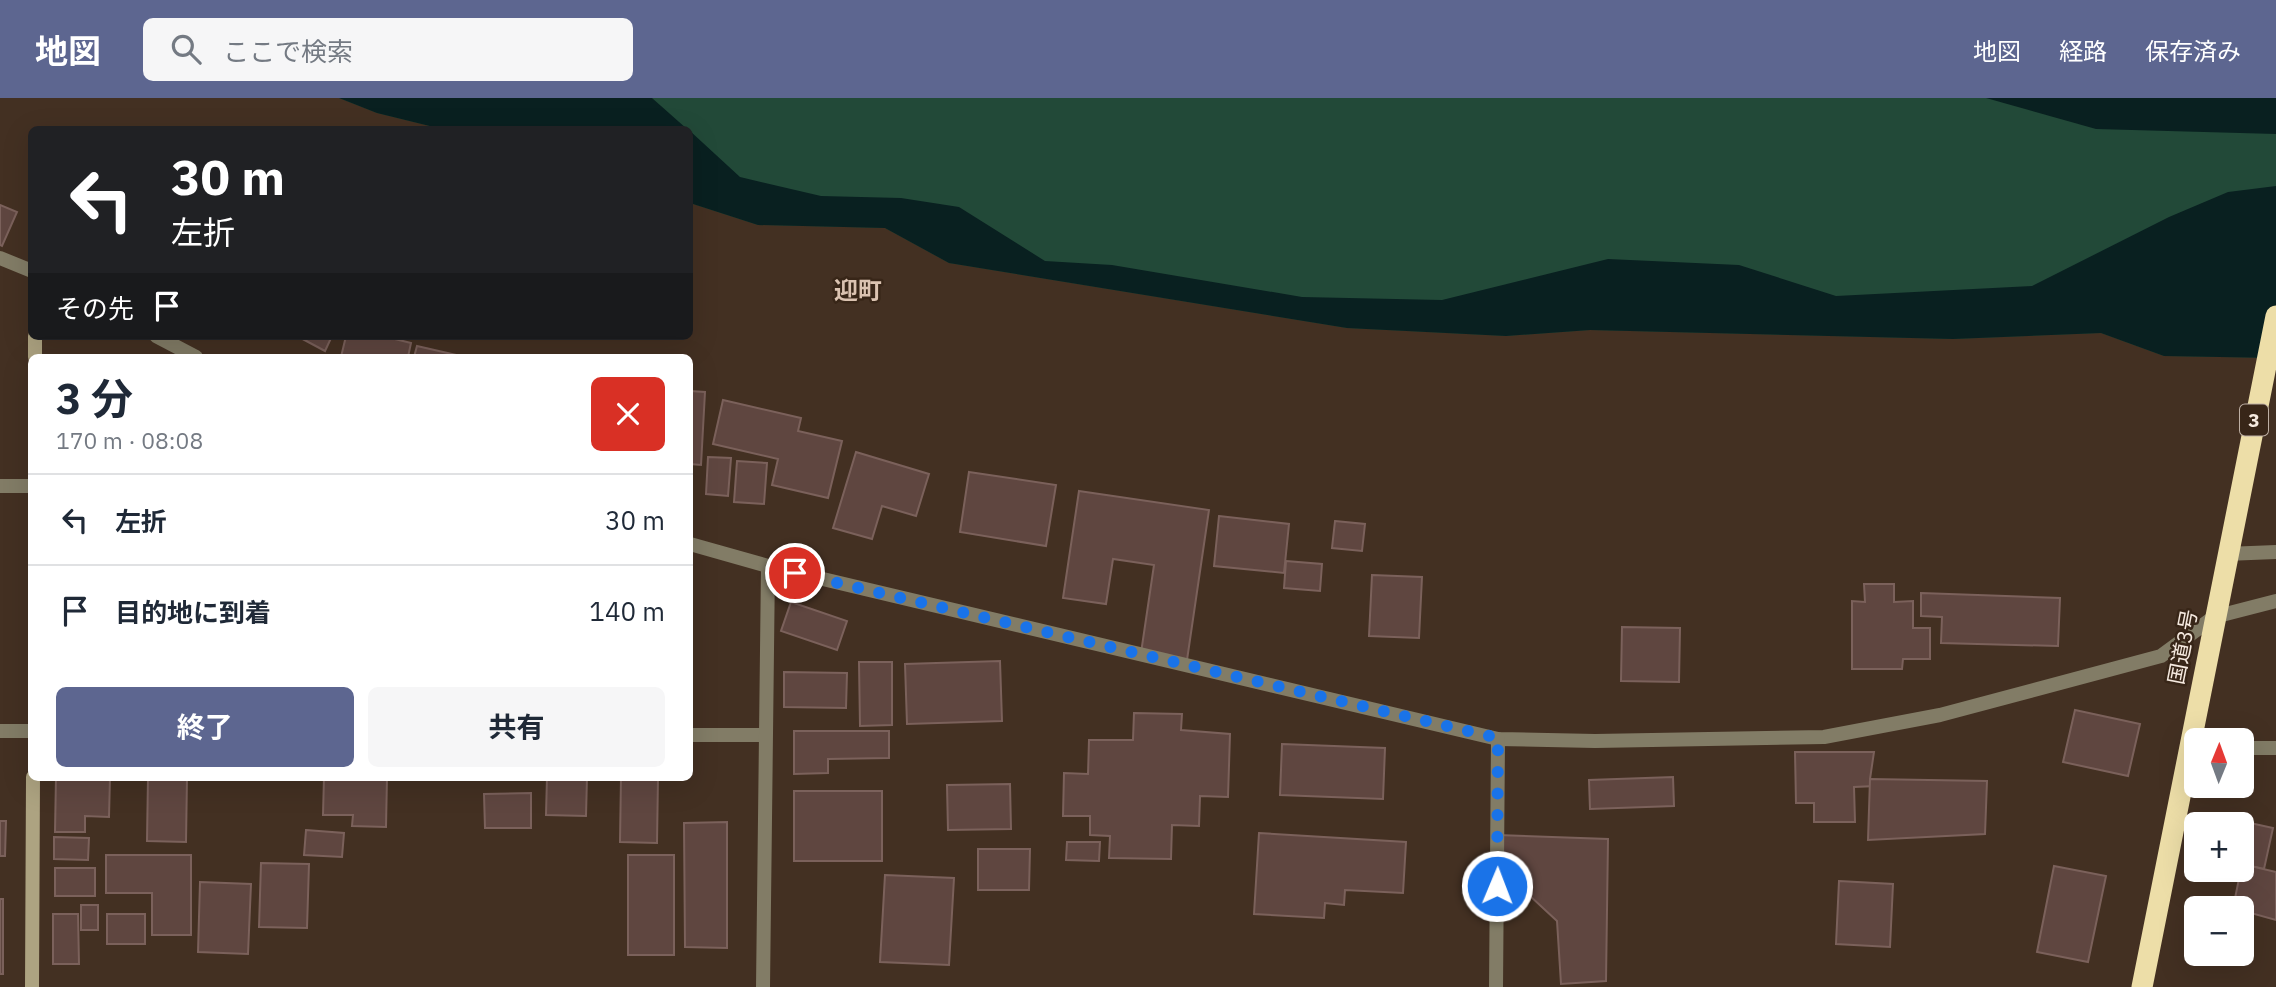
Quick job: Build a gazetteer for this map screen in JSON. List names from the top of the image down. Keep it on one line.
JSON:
{"streets":{"highway":["3","国道3号"]},"districts":["迎町"],"north":"top","page":{"header":"地図","search":"ここで検索","nav":["地図","経路","保存済み"],"turn":["30 m","左折"],"then":"その先","heading":["3 分","170 m · 08:08"],"list":[{"name":"左折","value":"30 m"},{"name":"目的地に到着","value":"140 m"}],"buttons":["終了","共有"],"map_buttons":["+","−"]}}
